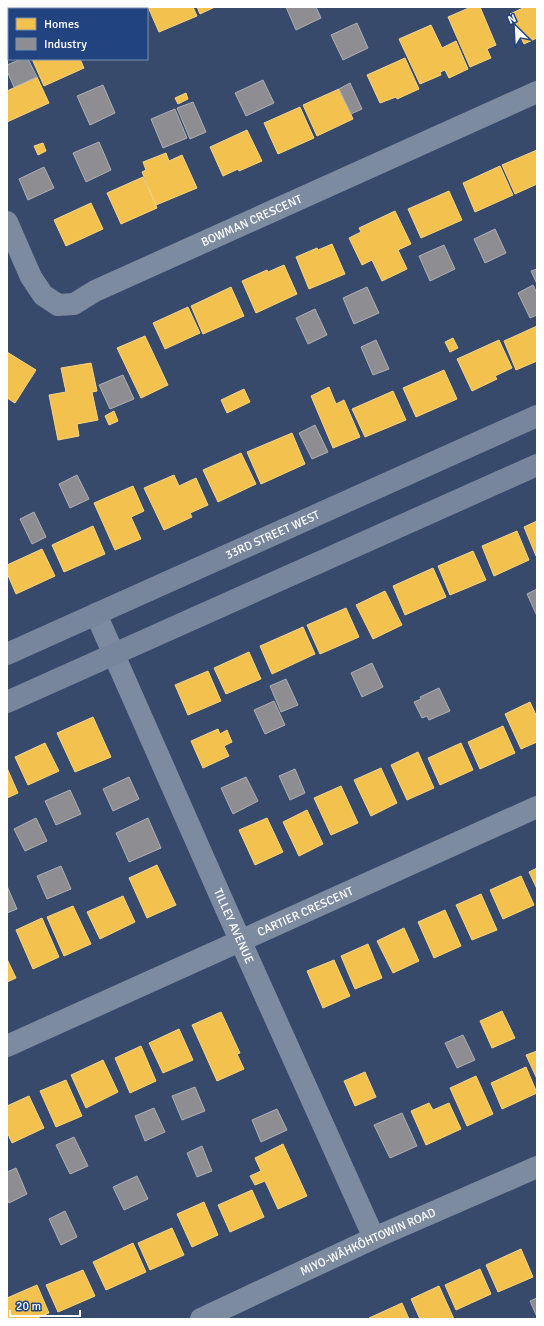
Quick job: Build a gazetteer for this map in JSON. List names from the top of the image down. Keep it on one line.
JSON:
{"streets":{"main road":["33RD STREET WEST"],"street":["BOWMAN CRESCENT","CARTIER CRESCENT","TILLEY AVENUE","MIYO-WÂHKÔHTOWIN ROAD"]},"crossings":[["33RD STREET WEST","TILLEY AVENUE"],["CARTIER CRESCENT","TILLEY AVENUE"],["TILLEY AVENUE","MIYO-WÂHKÔHTOWIN ROAD"]],"legend":["Homes","Industry"],"scale_bar":"20 m","north":"top left"}
